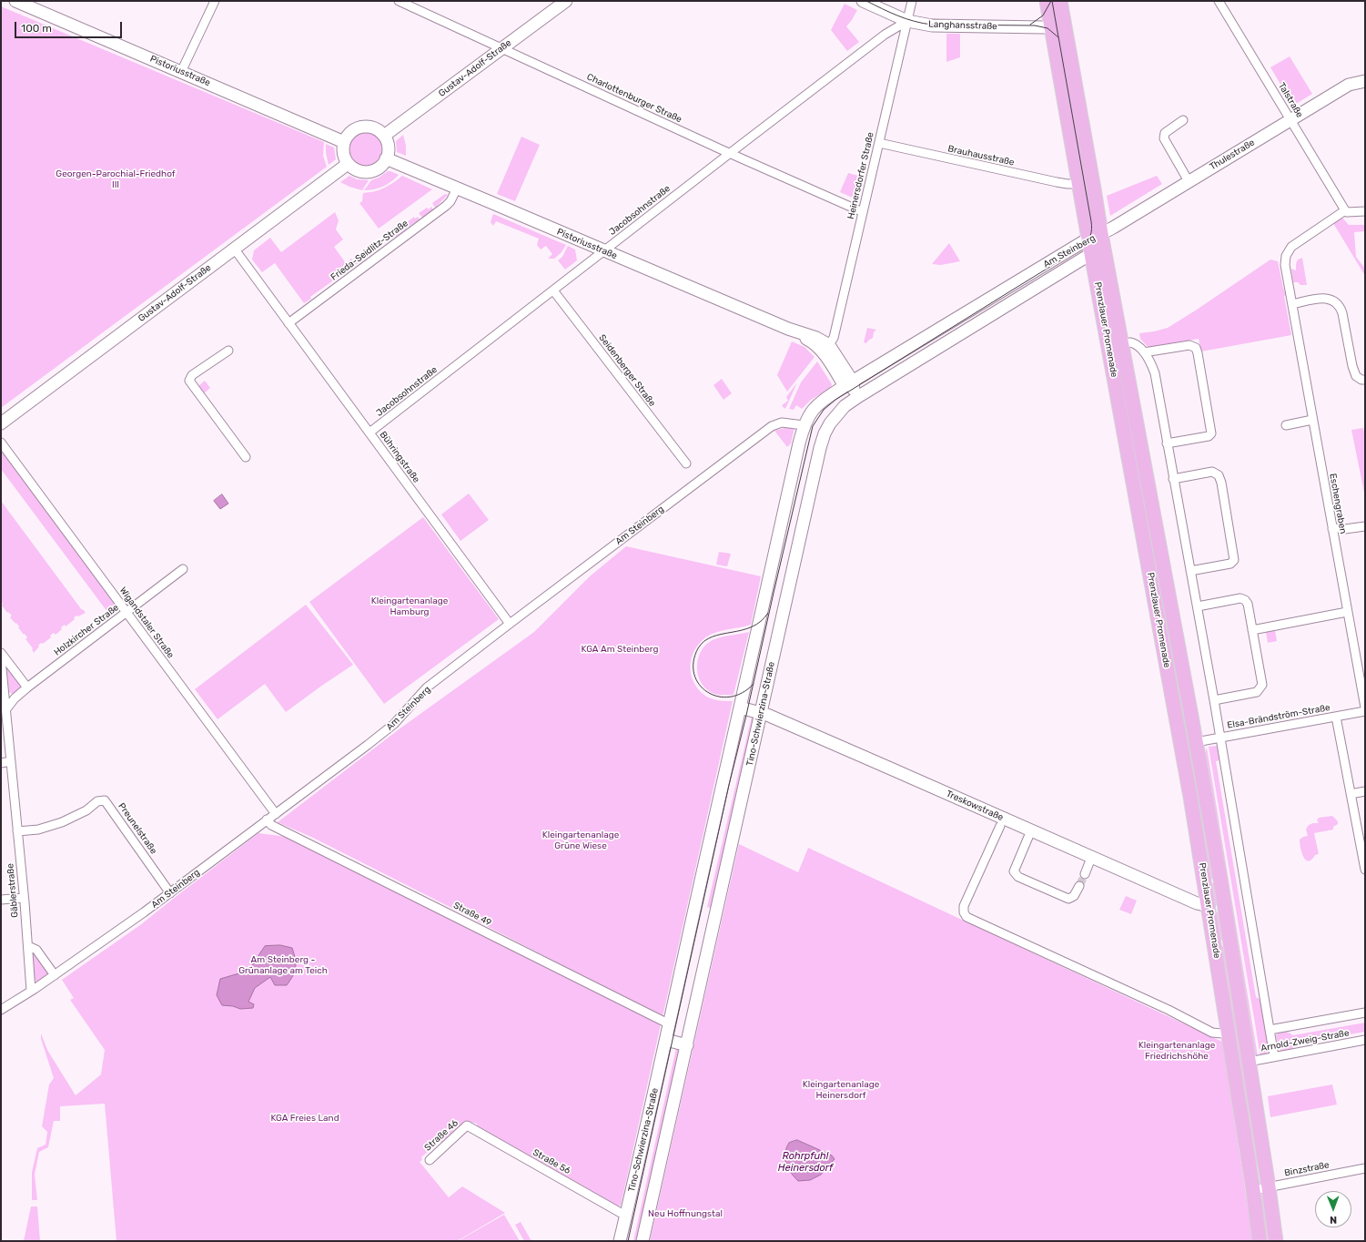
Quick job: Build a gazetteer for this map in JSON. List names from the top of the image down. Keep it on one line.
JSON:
{"streets":{"main road":["Prenzlauer Promenade"],"street":["Langhansstraße","Gustav-Adolf-Straße","Pistoriusstraße","Charlottenburger Straße","Talstraße","Thulestraße","Brauhausstraße","Heinersdorfer Straße","Jacobsohnstraße","Frieda-Seidlitz-Straße","Am Steinberg","Seidenberger Straße","Bühringstraße","Eschengraben","Wigandstaler Straße","Holzkircher Straße","Tino-Schwierzina-Straße","Elsa-Brändström-Straße","Treskowstraße","Preunelstraße","Gäblerstraße","Straße 49","Arnold-Zweig-Straße","Straße 46","Straße 56","Binzstraße"]},"crossings":[["Langhansstraße","Heinersdorfer Straße"],["Langhansstraße","Jacobsohnstraße"],["Langhansstraße","Prenzlauer Promenade"],["Gustav-Adolf-Straße","Pistoriusstraße"],["Gustav-Adolf-Straße","Charlottenburger Straße"],["Gustav-Adolf-Straße","Bühringstraße"],["Pistoriusstraße","Heinersdorfer Straße"],["Pistoriusstraße","Jacobsohnstraße"],["Pistoriusstraße","Frieda-Seidlitz-Straße"],["Pistoriusstraße","Am Steinberg"],["Pistoriusstraße","Tino-Schwierzina-Straße"],["Charlottenburger Straße","Heinersdorfer Straße"],["Charlottenburger Straße","Jacobsohnstraße"],["Talstraße","Thulestraße"],["Talstraße","Eschengraben"],["Thulestraße","Am Steinberg"],["Thulestraße","Prenzlauer Promenade"],["Brauhausstraße","Heinersdorfer Straße"],["Brauhausstraße","Prenzlauer Promenade"],["Heinersdorfer Straße","Jacobsohnstraße"],["Jacobsohnstraße","Seidenberger Straße"],["Jacobsohnstraße","Bühringstraße"],["Frieda-Seidlitz-Straße","Bühringstraße"],["Am Steinberg","Prenzlauer Promenade"],["Am Steinberg","Bühringstraße"],["Am Steinberg","Wigandstaler Straße"],["Am Steinberg","Tino-Schwierzina-Straße"],["Am Steinberg","Preunelstraße"],["Am Steinberg","Gäblerstraße"],["Am Steinberg","Straße 49"],["Prenzlauer Promenade","Elsa-Brändström-Straße"],["Prenzlauer Promenade","Treskowstraße"],["Prenzlauer Promenade","Arnold-Zweig-Straße"],["Prenzlauer Promenade","Binzstraße"],["Wigandstaler Straße","Holzkircher Straße"],["Holzkircher Straße","Gäblerstraße"],["Tino-Schwierzina-Straße","Treskowstraße"],["Tino-Schwierzina-Straße","Straße 49"],["Tino-Schwierzina-Straße","Straße 56"],["Preunelstraße","Gäblerstraße"],["Straße 46","Straße 56"]],"water":["Rohrpfuhl Heinersdorf"],"parks":["Georgen-Parochial-Friedhof III","Kleingartenanlage Hamburg","KGA Am Steinberg","Kleingartenanlage Grüne Wiese","Am Steinberg - Grünanlage am Teich","Kleingartenanlage Friedrichshöhe","Kleingartenanlage Heinersdorf","KGA Freies Land","Neu Hoffnungstal"],"scale_bar":"100 m","north":"bottom"}
